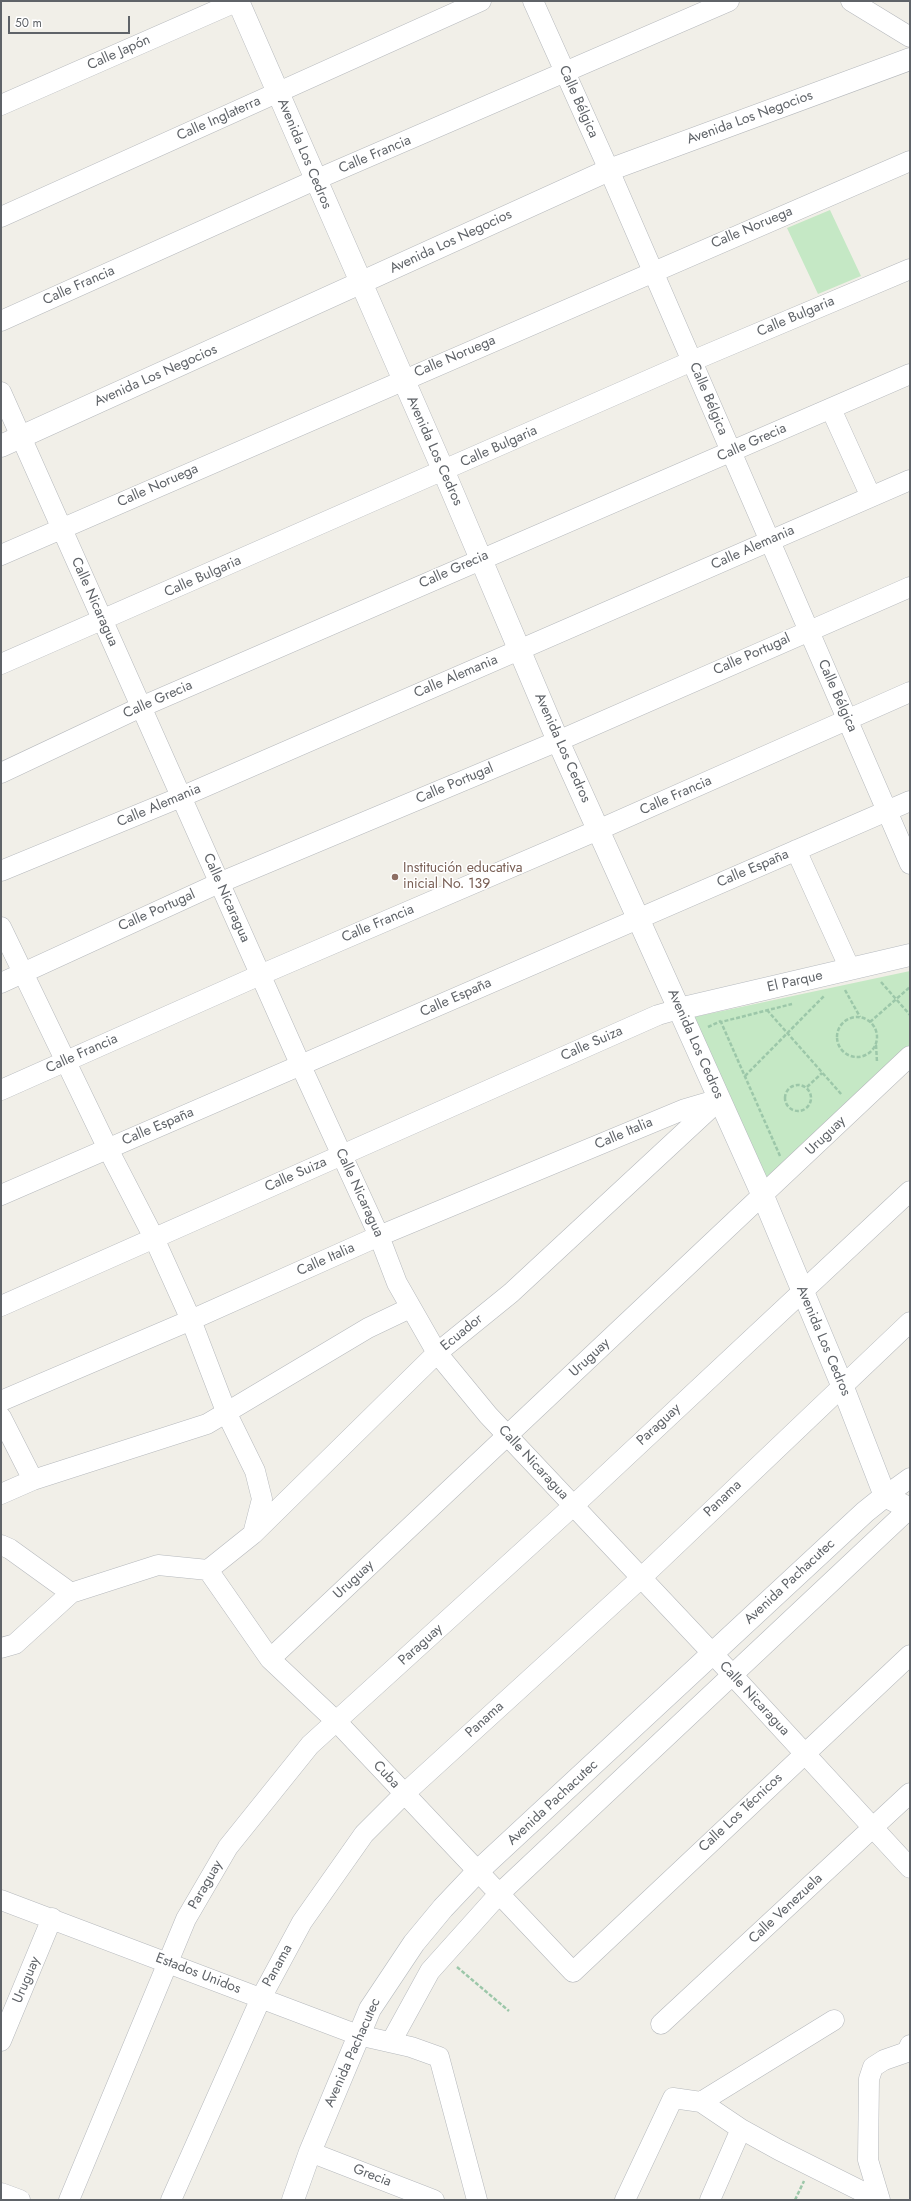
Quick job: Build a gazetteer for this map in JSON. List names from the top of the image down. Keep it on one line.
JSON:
{"streets":{"street":["Calle Japón","Calle Bélgica","Avenida Los Negocios","Calle Inglaterra","Avenida Los Cedros","Calle Francia","Calle Noruega","Calle Bulgaria","Calle Grecia","Calle Alemania","Calle Nicaragua","Calle Portugal","Calle España","El Parque","Calle Suiza","Calle Italia","Uruguay","Ecuador","Paraguay","Panama","Avenida Pachacutec","Cuba","Calle Los Técnicos","Calle Venezuela","Estados Unidos","Grecia"]},"crossings":[["Calle Japón","Avenida Los Cedros"],["Calle Bélgica","Avenida Los Negocios"],["Calle Bélgica","Calle Francia"],["Calle Bélgica","Calle Noruega"],["Calle Bélgica","Calle Bulgaria"],["Calle Bélgica","Calle Grecia"],["Calle Bélgica","Calle Alemania"],["Calle Bélgica","Calle Portugal"],["Calle Bélgica","Calle España"],["Avenida Los Negocios","Avenida Los Cedros"],["Avenida Los Negocios","Calle Nicaragua"],["Calle Inglaterra","Avenida Los Cedros"],["Avenida Los Cedros","Calle Francia"],["Avenida Los Cedros","Calle Noruega"],["Avenida Los Cedros","Calle Bulgaria"],["Avenida Los Cedros","Calle Grecia"],["Avenida Los Cedros","Calle Alemania"],["Avenida Los Cedros","Calle Portugal"],["Avenida Los Cedros","Calle España"],["Avenida Los Cedros","El Parque"],["Avenida Los Cedros","Calle Suiza"],["Avenida Los Cedros","Calle Italia"],["Avenida Los Cedros","Uruguay"],["Avenida Los Cedros","Ecuador"],["Avenida Los Cedros","Paraguay"],["Avenida Los Cedros","Panama"],["Avenida Los Cedros","Avenida Pachacutec"],["Calle Francia","Calle Nicaragua"],["Calle Noruega","Calle Nicaragua"],["Calle Bulgaria","Calle Nicaragua"],["Calle Grecia","Calle Nicaragua"],["Calle Alemania","Calle Nicaragua"],["Calle Nicaragua","Calle Portugal"],["Calle Nicaragua","Calle España"],["Calle Nicaragua","Calle Suiza"],["Calle Nicaragua","Calle Italia"],["Calle Nicaragua","Uruguay"],["Calle Nicaragua","Ecuador"],["Calle Nicaragua","Paraguay"],["Calle Nicaragua","Panama"],["Calle Nicaragua","Avenida Pachacutec"],["Calle Nicaragua","Calle Los Técnicos"],["Calle Nicaragua","Calle Venezuela"],["El Parque","Calle Suiza"],["Calle Italia","Ecuador"],["Uruguay","Cuba"],["Uruguay","Estados Unidos"],["Ecuador","Cuba"],["Paraguay","Cuba"],["Paraguay","Estados Unidos"],["Panama","Cuba"],["Panama","Estados Unidos"],["Avenida Pachacutec","Cuba"],["Avenida Pachacutec","Estados Unidos"],["Avenida Pachacutec","Grecia"],["Cuba","Calle Los Técnicos"]],"places":["Institución educativa inicial No. 139"],"scale_bar":"50 m"}
